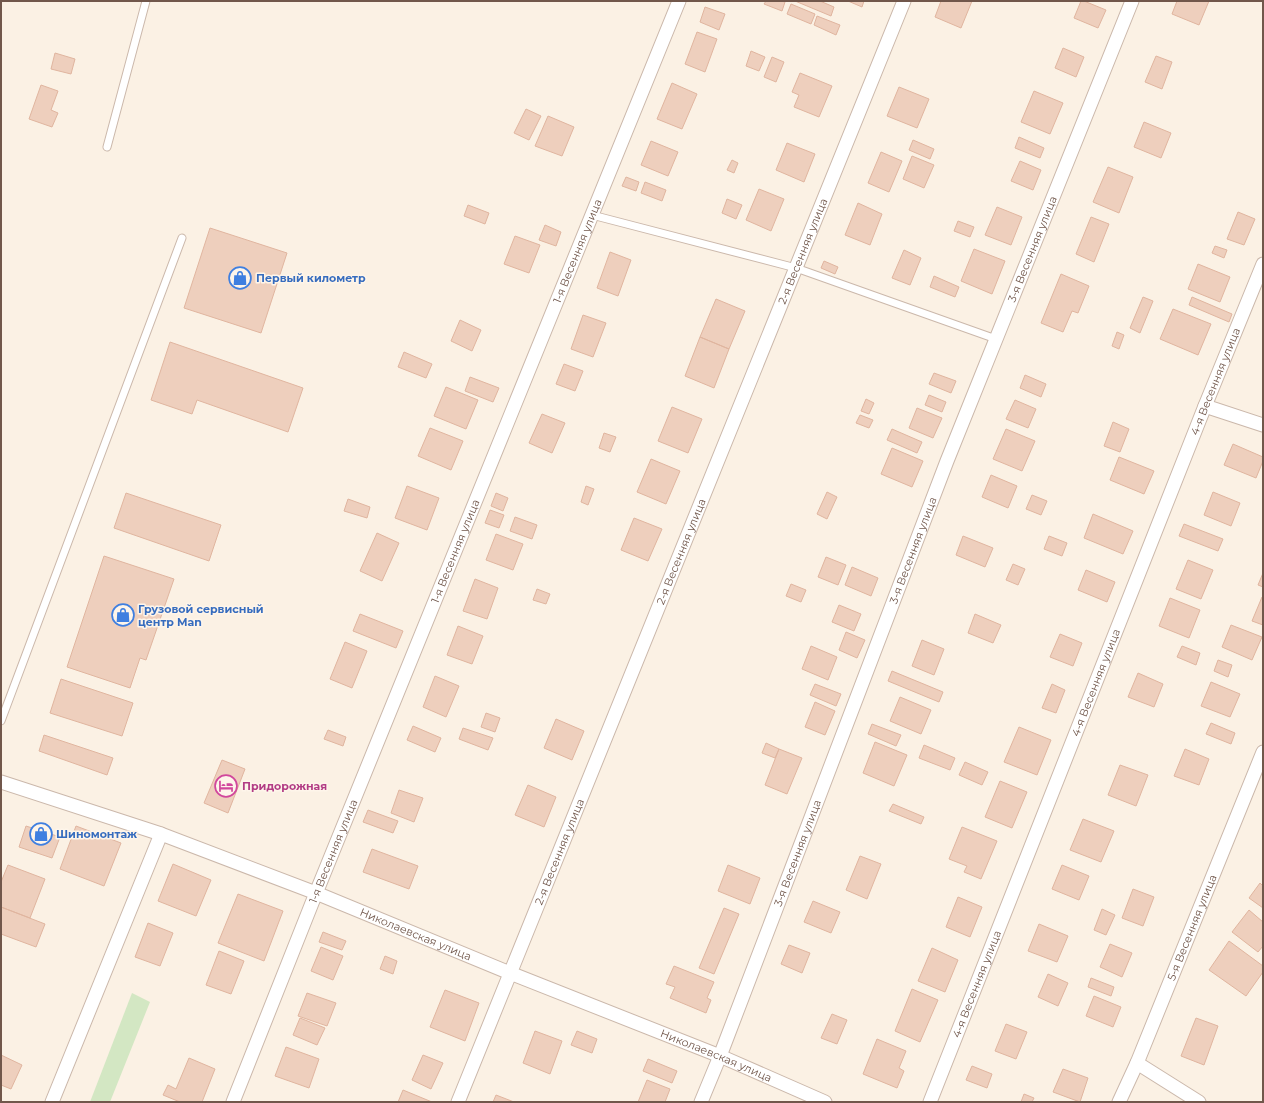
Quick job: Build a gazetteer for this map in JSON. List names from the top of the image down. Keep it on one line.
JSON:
{"streets":{"street":["3-я Весенняя улица","1-я Весенняя улица","2-я Весенняя улица","4-я Весенняя улица","5-я Весенняя улица","Николаевская улица"]},"crossings":[["3-я Весенняя улица","Николаевская улица"],["1-я Весенняя улица","Николаевская улица"],["2-я Весенняя улица","Николаевская улица"]],"places":{"shop":["Первый километр","Грузовой сервисный центр Man","Шиномонтаж"],"hotel":["Придорожная"]}}
